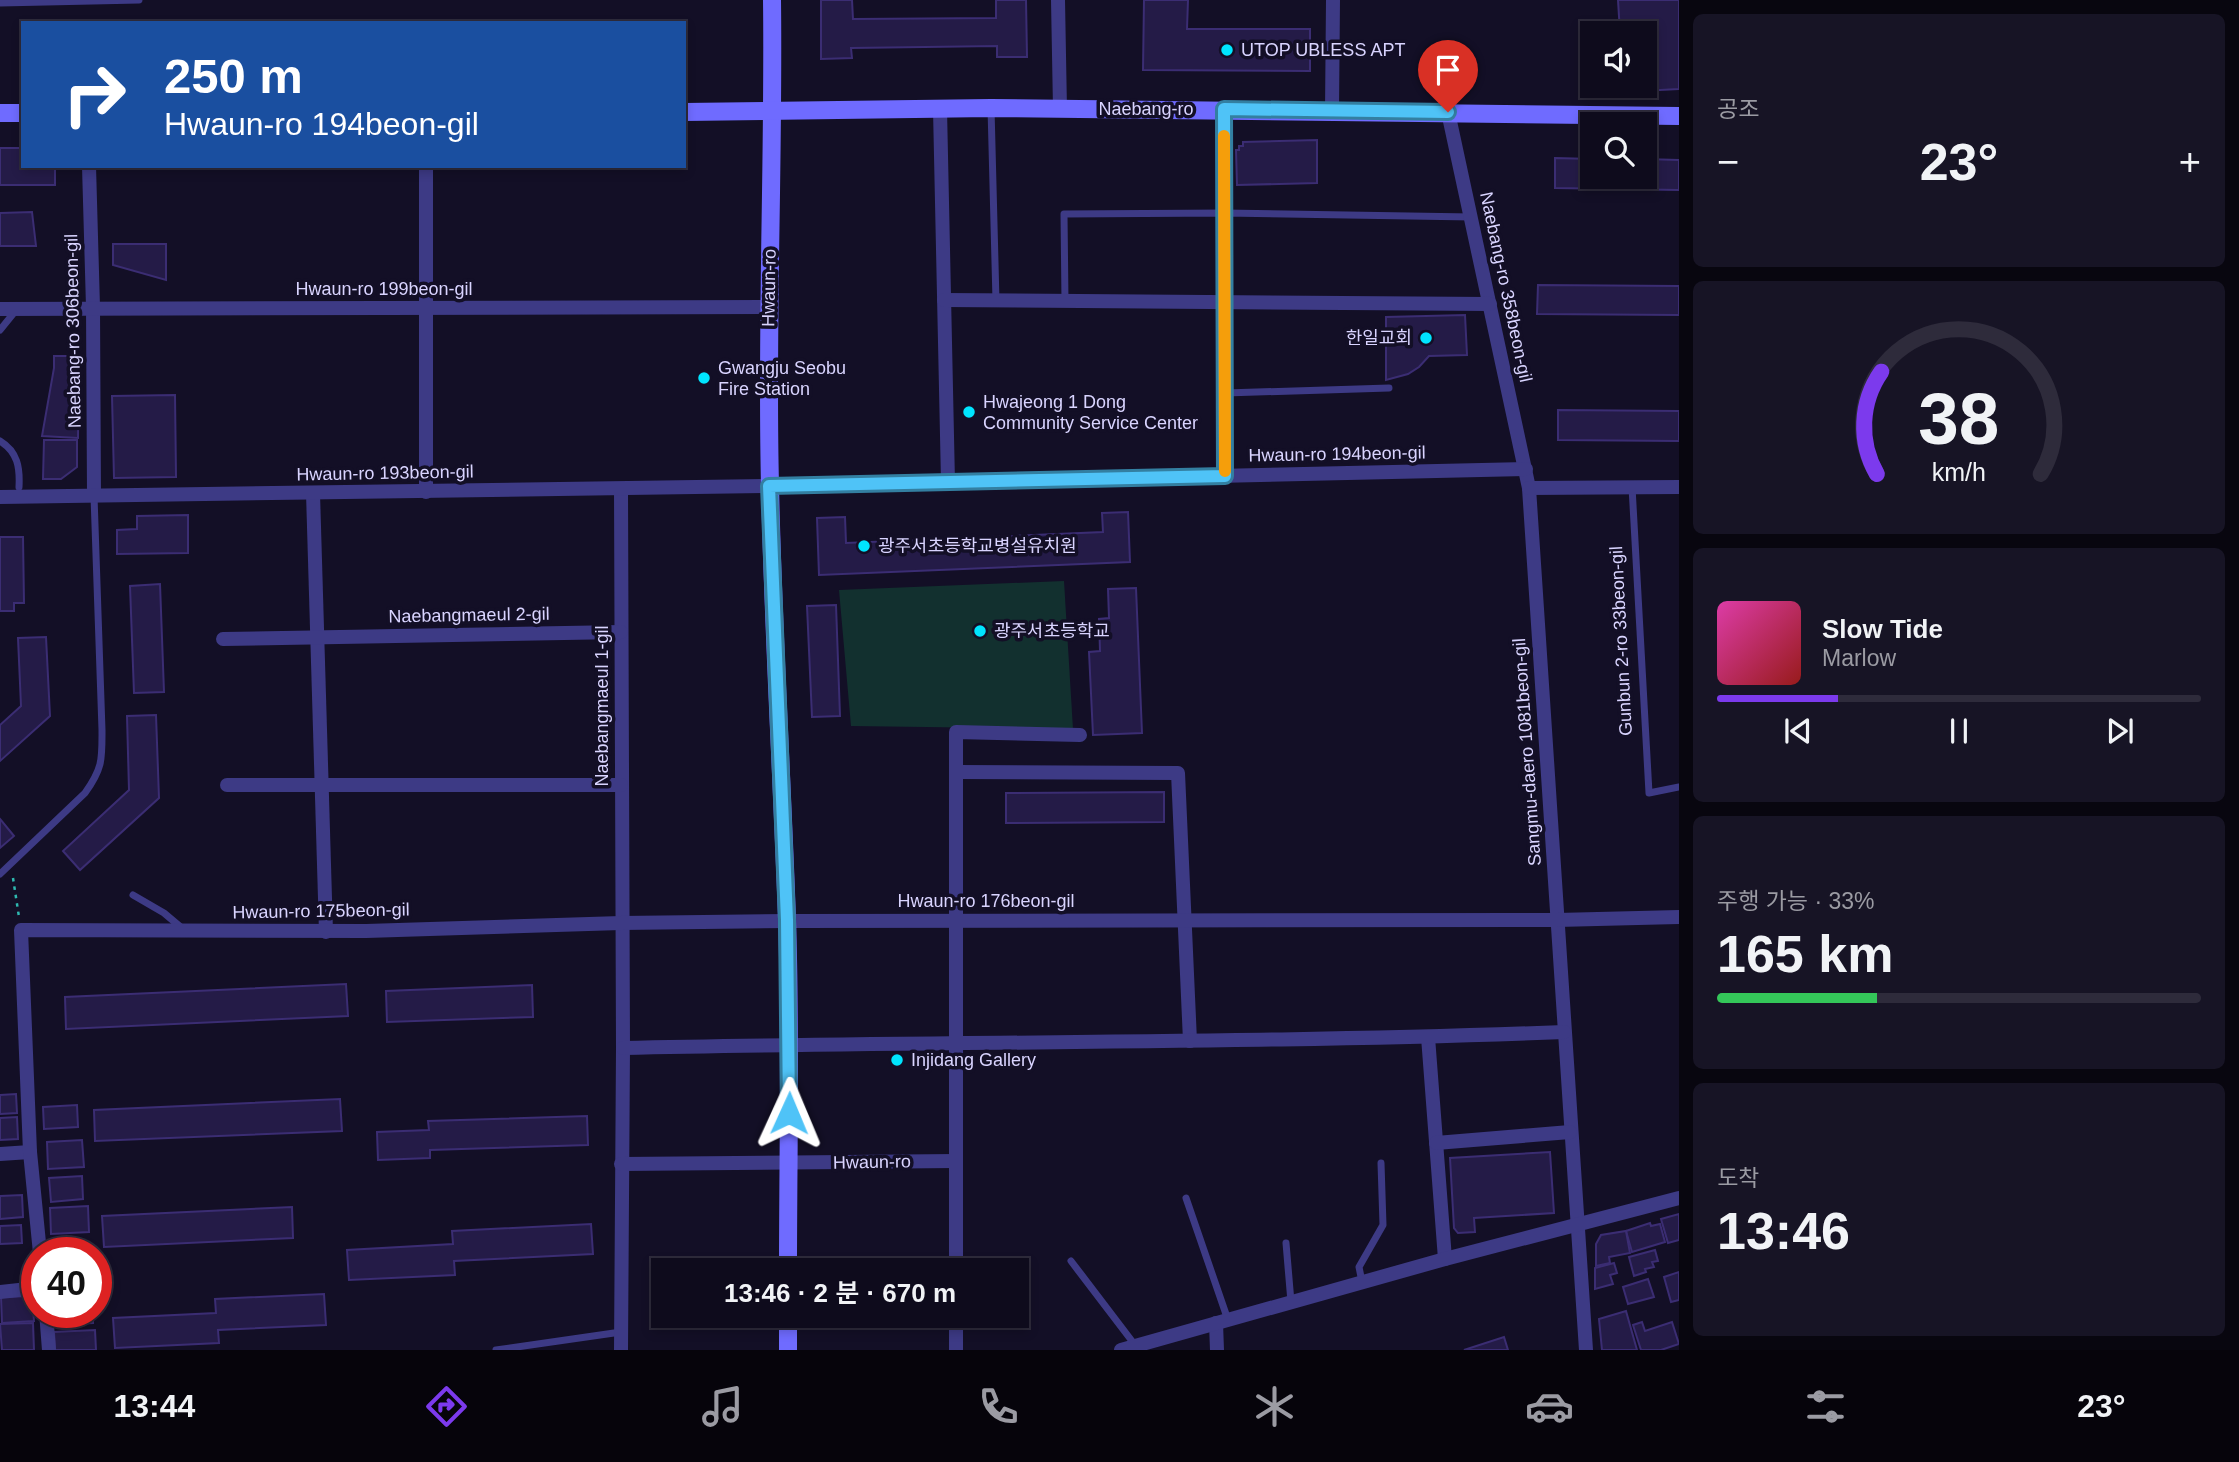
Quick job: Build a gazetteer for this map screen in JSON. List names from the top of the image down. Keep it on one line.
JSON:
{"streets":{"street":["Naebang-ro","Naebang-ro 358beon-gil","Hwaun-ro","Hwaun-ro 199beon-gil","Naebang-ro 306beon-gil","Hwaun-ro 194beon-gil","Hwaun-ro 193beon-gil","Naebangmaeul 2-gil","Naebangmaeul 1-gil","Sangmu-daero 1081beon-gil","Hwaun-ro 176beon-gil","Hwaun-ro 175beon-gil"],"lane":["Gunbun 2-ro 33beon-gil"]},"crossings":[["Naebang-ro","Naebang-ro 358beon-gil"],["Naebang-ro","Hwaun-ro"],["Naebang-ro 358beon-gil","Hwaun-ro 194beon-gil"],["Naebang-ro 358beon-gil","Sangmu-daero 1081beon-gil"],["Hwaun-ro","Hwaun-ro 199beon-gil"],["Hwaun-ro","Hwaun-ro 194beon-gil"],["Hwaun-ro","Hwaun-ro 193beon-gil"],["Hwaun-ro","Hwaun-ro 176beon-gil"],["Hwaun-ro","Hwaun-ro 175beon-gil"],["Hwaun-ro 199beon-gil","Naebang-ro 306beon-gil"],["Naebang-ro 306beon-gil","Hwaun-ro 193beon-gil"],["Hwaun-ro 194beon-gil","Hwaun-ro 193beon-gil"],["Hwaun-ro 194beon-gil","Sangmu-daero 1081beon-gil"],["Hwaun-ro 193beon-gil","Naebangmaeul 1-gil"],["Naebangmaeul 2-gil","Naebangmaeul 1-gil"],["Naebangmaeul 1-gil","Hwaun-ro 175beon-gil"],["Sangmu-daero 1081beon-gil","Hwaun-ro 176beon-gil"],["Hwaun-ro 176beon-gil","Hwaun-ro 175beon-gil"]],"places":["UTOP UBLESS APT","한일교회","Gwangju Seobu Fire Station","Hwajeong 1 Dong Community Service Center","광주서초등학교병설유치원","광주서초등학교","Injidang Gallery"],"page":{"tile":["공조",["주행 가능 · 33%","165 km"],["도착","13:46"]],"turn":["250 m","Hwaun-ro 194beon-gil"],"heat":["−","23°","+"],"song":["Slow Tide","Marlow"],"limit":"40","trip":"13:46 · 2 분 · 670 m","tabs":["13:44","23°"],"gauge":["38","km/h"]}}
